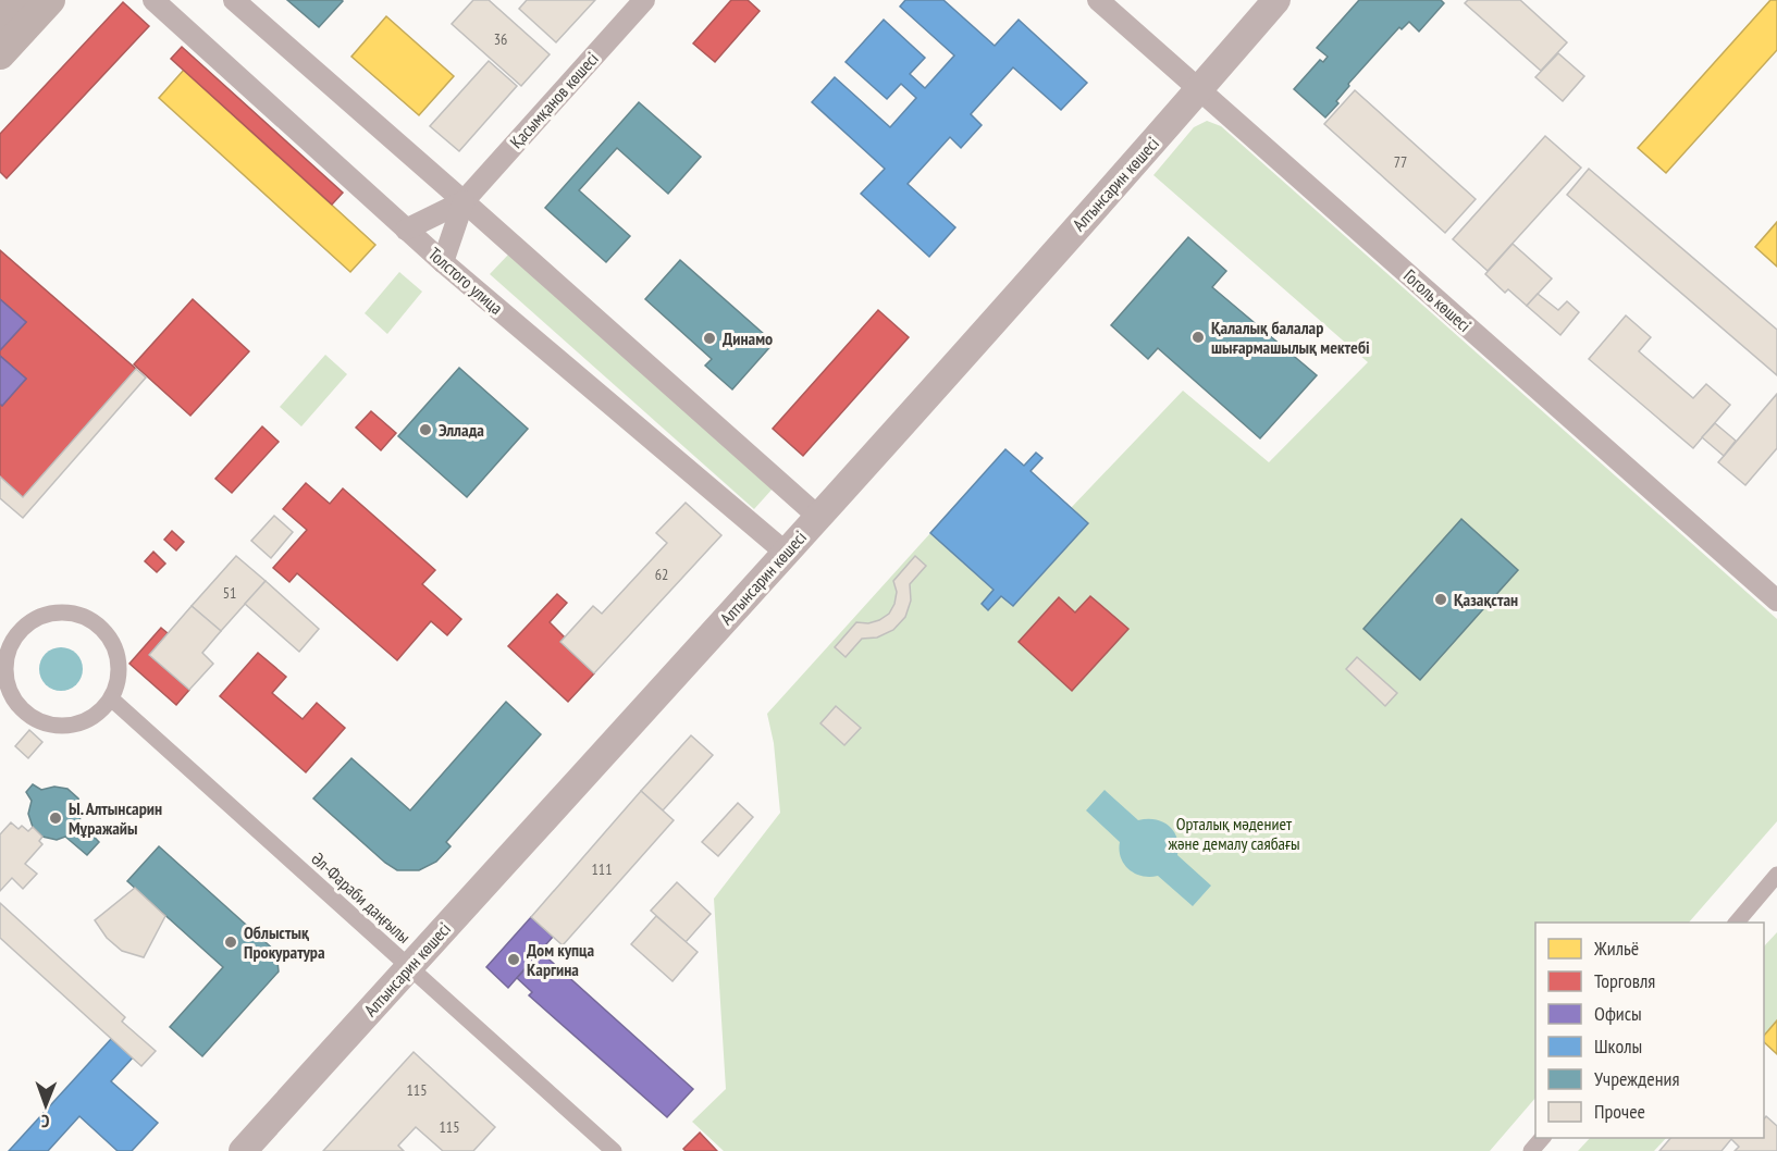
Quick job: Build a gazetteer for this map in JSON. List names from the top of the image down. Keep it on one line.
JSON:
{"streets":{"street":["Қасымқанов көшесі","Алтынсарин көшесі","Толстого улица","Гоголь көшесі","Әл-Фараби даңғылы"]},"crossings":[["Қасымқанов көшесі","Толстого улица"],["Алтынсарин көшесі","Толстого улица"],["Алтынсарин көшесі","Гоголь көшесі"],["Алтынсарин көшесі","Әл-Фараби даңғылы"]],"parks":["Орталық мәдениет және демалу саябағы"],"places":["Қалалық балалар шығармашылық мектебі","Динамо","Эллада","Қазақстан","Ы. Алтынсарин Мұражайы","Облыстық Прокуратура","Дом купца Каргина"],"house_numbers":["36","77","62","51","111","115","115"],"legend":["Жильё","Торговля","Офисы","Школы","Учреждения","Прочее"],"north":"bottom"}
